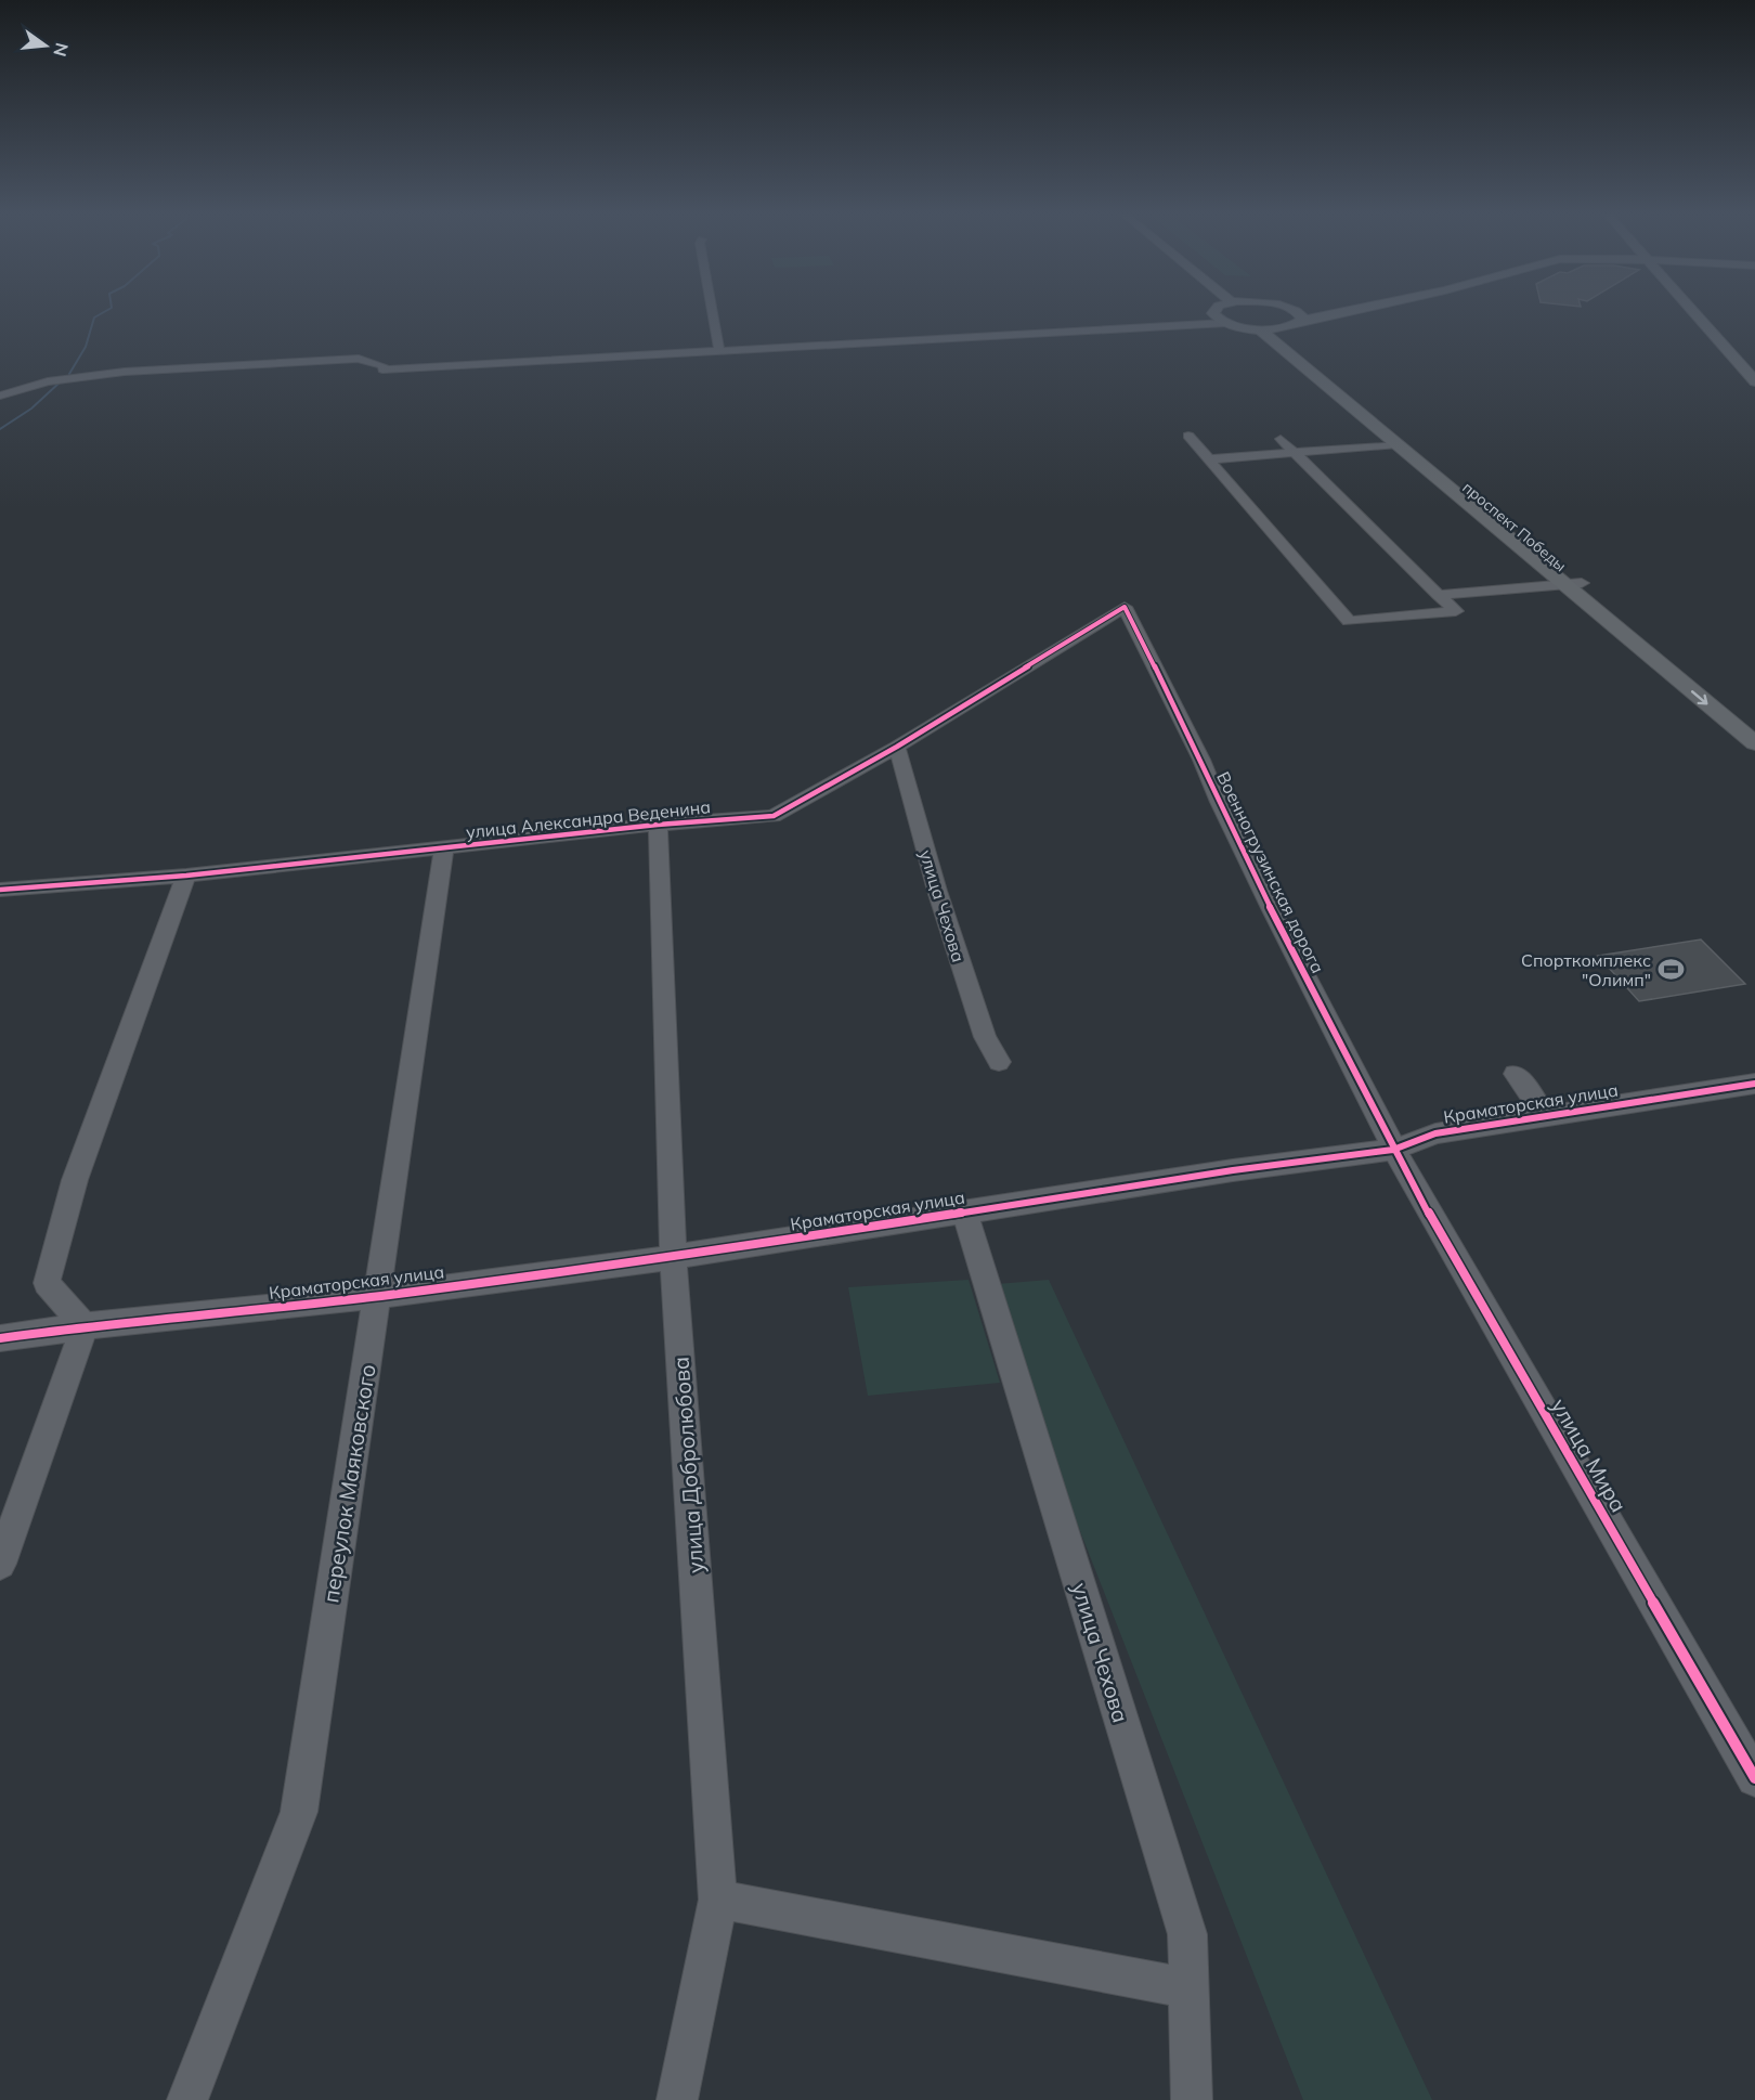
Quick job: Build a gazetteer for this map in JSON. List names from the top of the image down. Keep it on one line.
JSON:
{"streets":{"main road":["проспект Победы"],"street":["улица Александра Веденина","Военногрузинская дорога","улица Чехова","Краматорская улица","улица Мира","улица Добролюбова","переулок Маяковского"]},"crossings":[["улица Александра Веденина","Военногрузинская дорога"],["улица Александра Веденина","улица Чехова"],["улица Александра Веденина","улица Добролюбова"],["улица Александра Веденина","переулок Маяковского"],["Военногрузинская дорога","Краматорская улица"],["Военногрузинская дорога","улица Мира"],["улица Чехова","Краматорская улица"],["Краматорская улица","улица Мира"],["Краматорская улица","улица Добролюбова"],["Краматорская улица","переулок Маяковского"]],"places":{"sports":["Спорткомплекс \"Олимп\""]},"north":"right"}
